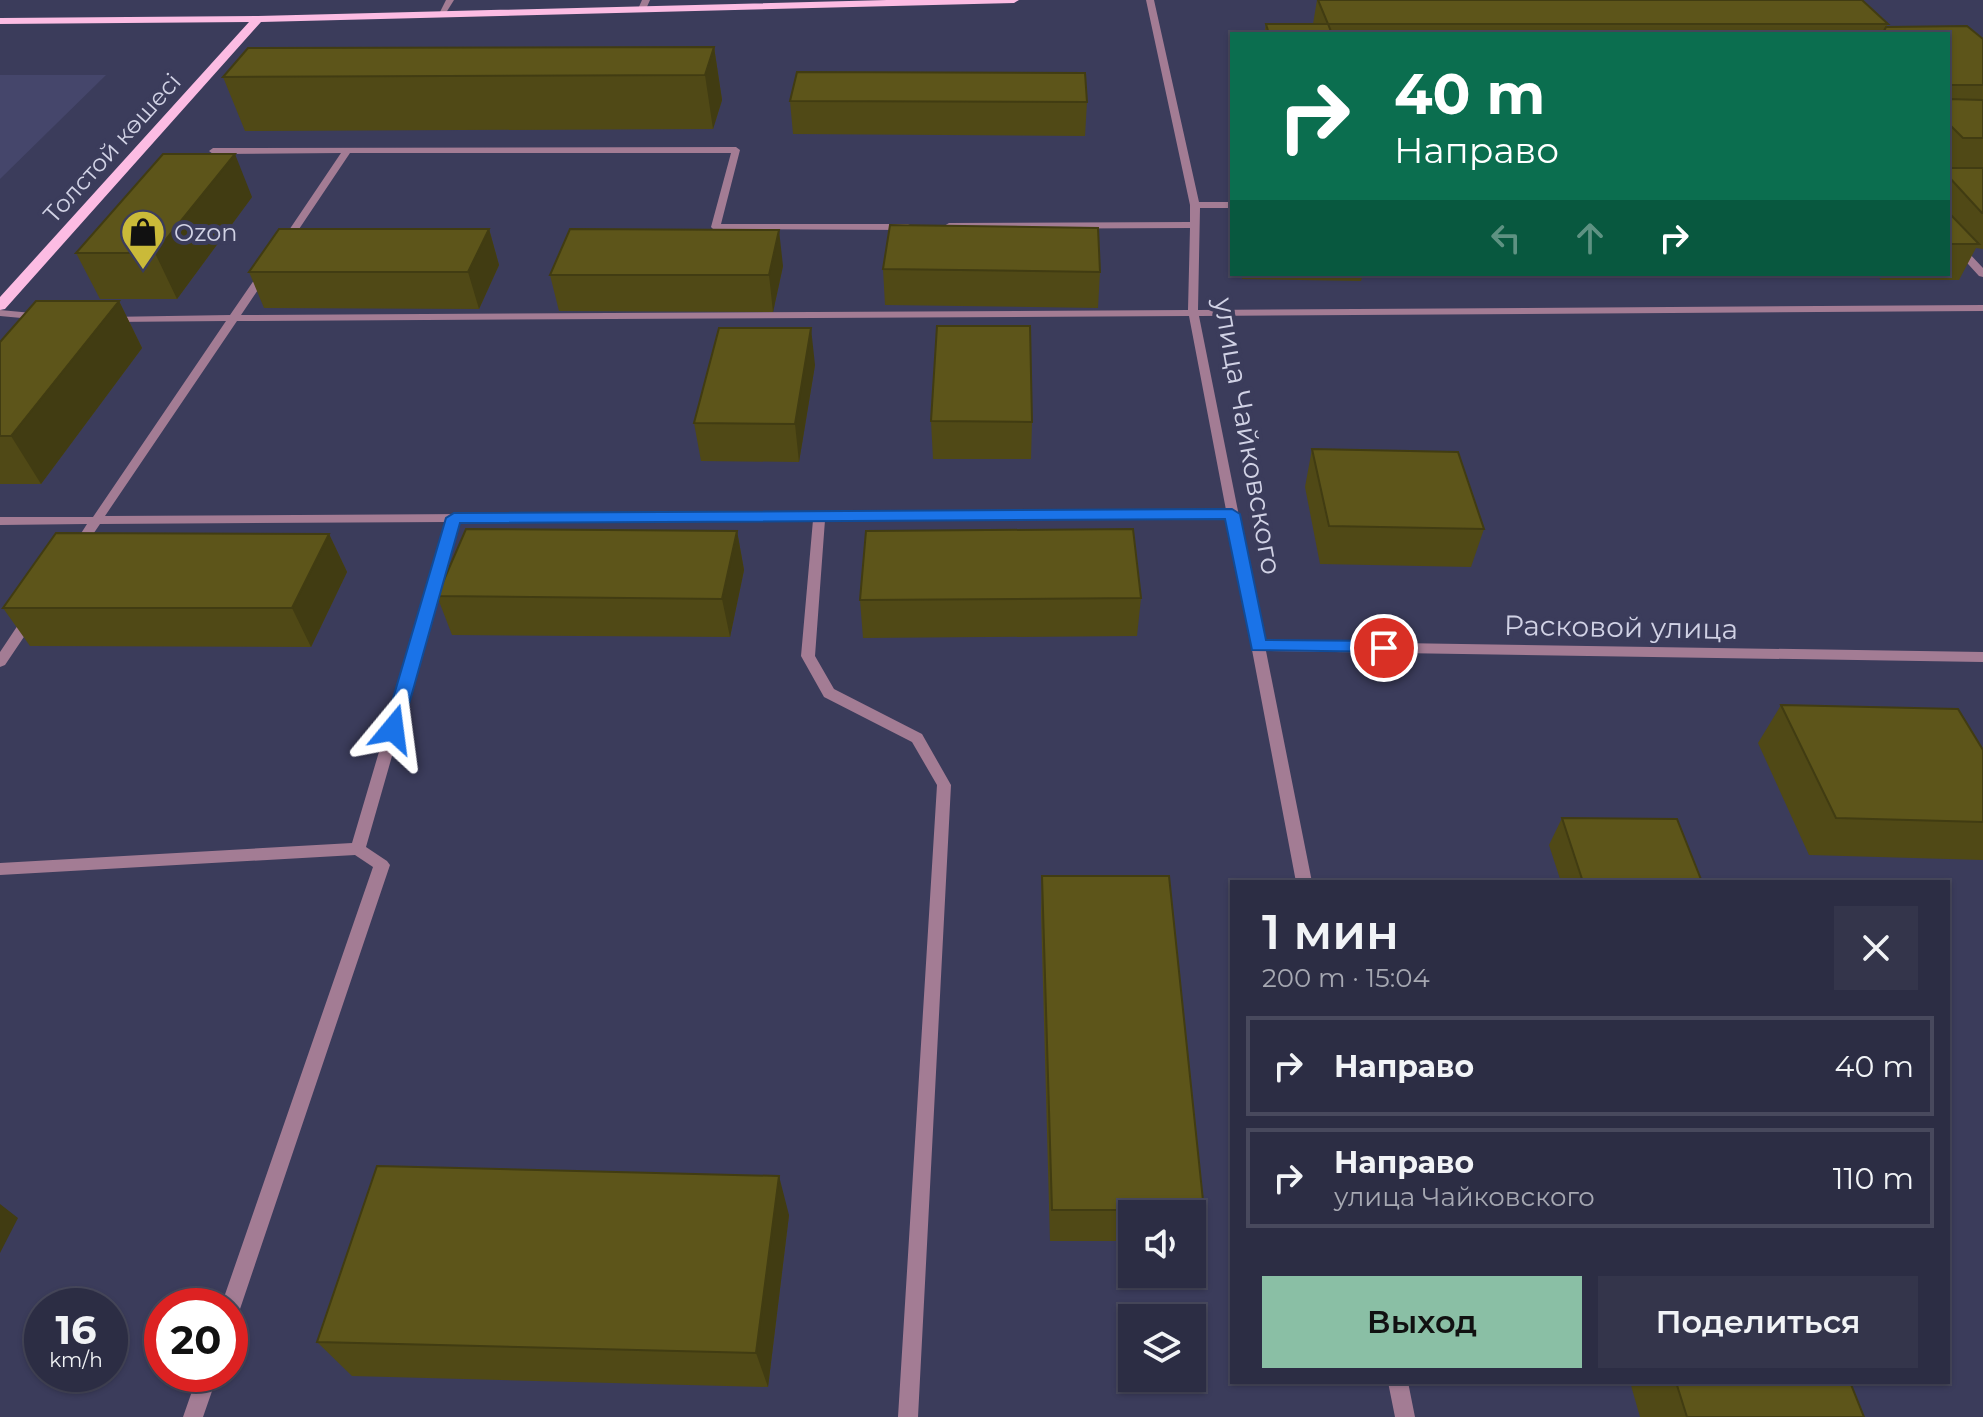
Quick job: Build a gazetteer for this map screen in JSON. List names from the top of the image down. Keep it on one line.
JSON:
{"streets":{"main road":["Толстой көшесі"],"street":["улица Чайковского","Расковой улица"]},"crossings":[["улица Чайковского","Расковой улица"]],"places":{"shop":["Ozon"]},"page":{"turn":["40 m","Направо"],"heading":["1 мин","200 m · 15:04"],"list":[{"name":"Направо","value":"40 m"},{"name":"Направо","note":"улица Чайковского","value":"110 m"}],"buttons":["Выход","Поделиться"],"speed":"16 km/h","limit":"20"}}
